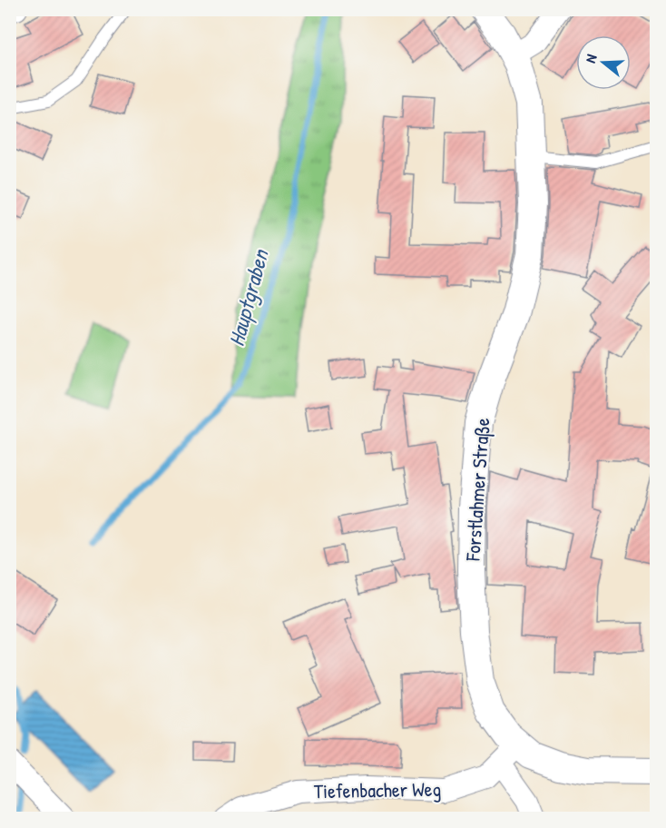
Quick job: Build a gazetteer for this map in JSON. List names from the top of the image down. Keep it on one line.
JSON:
{"streets":{"street":["Forstlahmer Straße","Tiefenbacher Weg"]},"crossings":[["Forstlahmer Straße","Tiefenbacher Weg"]],"water":["Hauptgraben"],"north":"left"}
